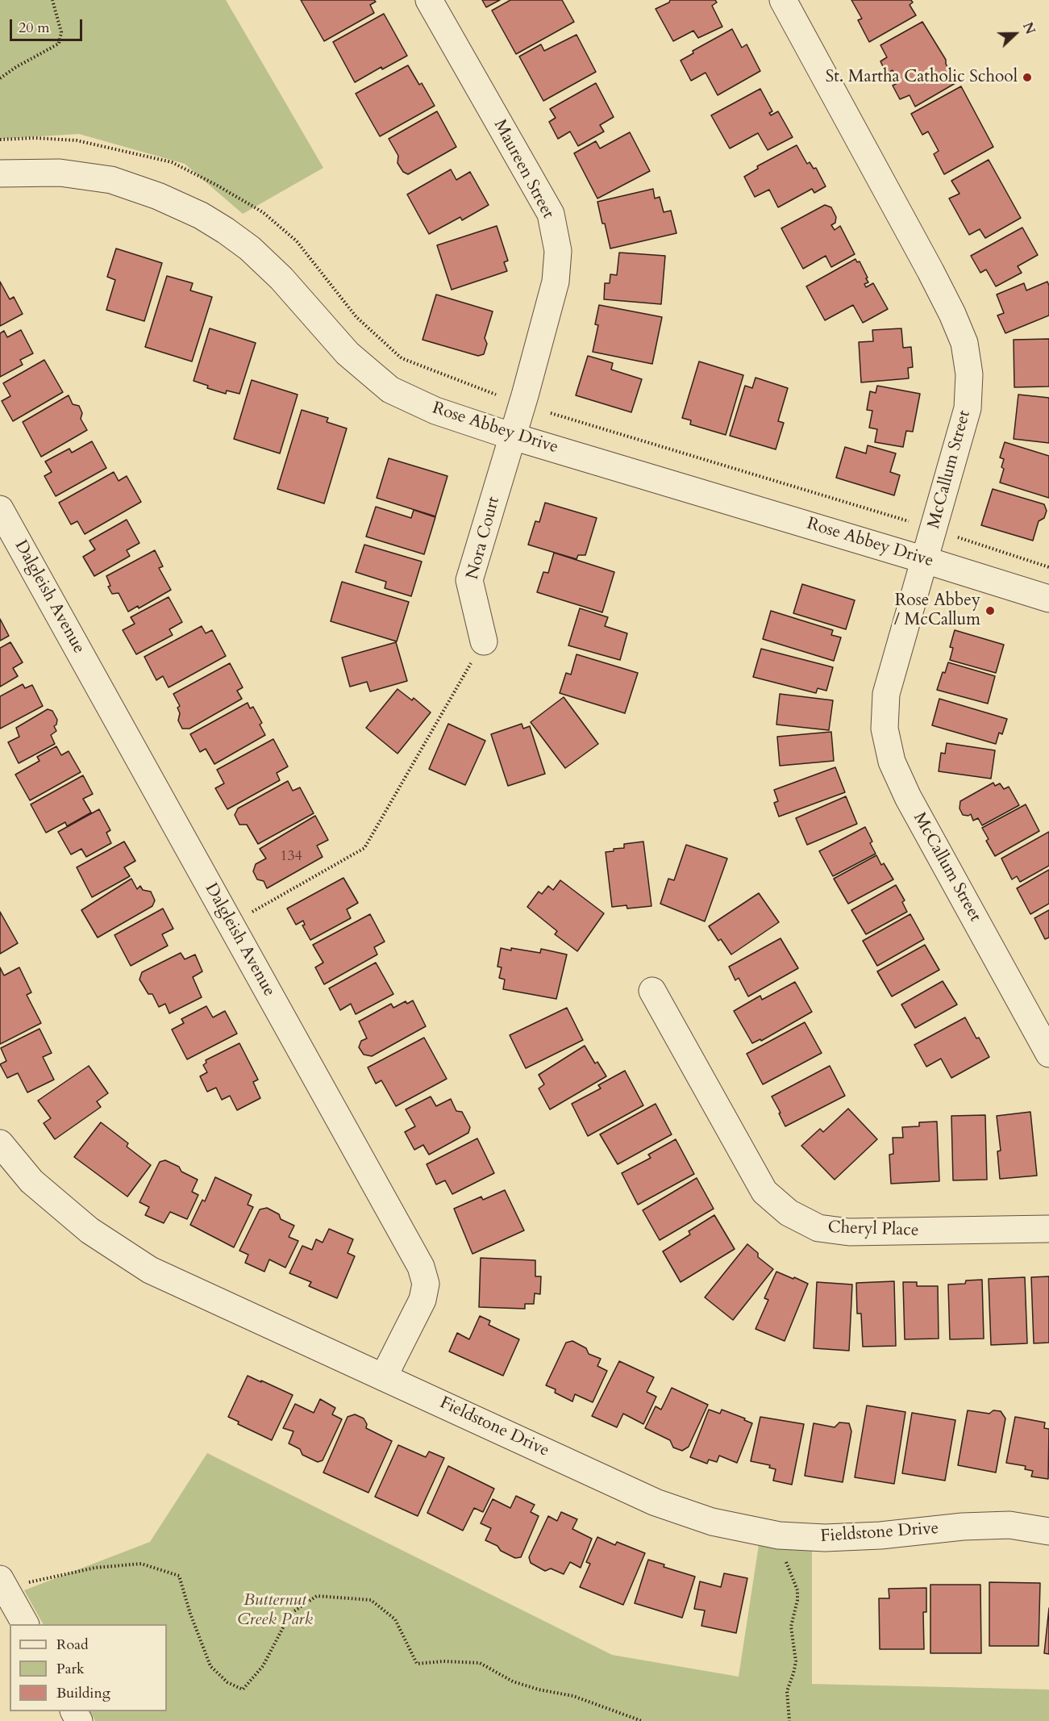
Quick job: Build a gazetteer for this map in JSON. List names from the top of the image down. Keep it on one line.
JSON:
{"streets":{"street":["Maureen Street","Rose Abbey Drive","McCallum Street","Nora Court","Dalgleish Avenue","Cheryl Place","Fieldstone Drive"]},"crossings":[["Maureen Street","Rose Abbey Drive"],["Maureen Street","Nora Court"],["Rose Abbey Drive","McCallum Street"],["Rose Abbey Drive","Nora Court"],["Dalgleish Avenue","Fieldstone Drive"]],"parks":["Butternut Creek Park"],"places":["St. Martha Catholic School","Rose Abbey / McCallum"],"house_numbers":["134"],"legend":["Road","Park","Building"],"scale_bar":"20 m","north":"right"}
